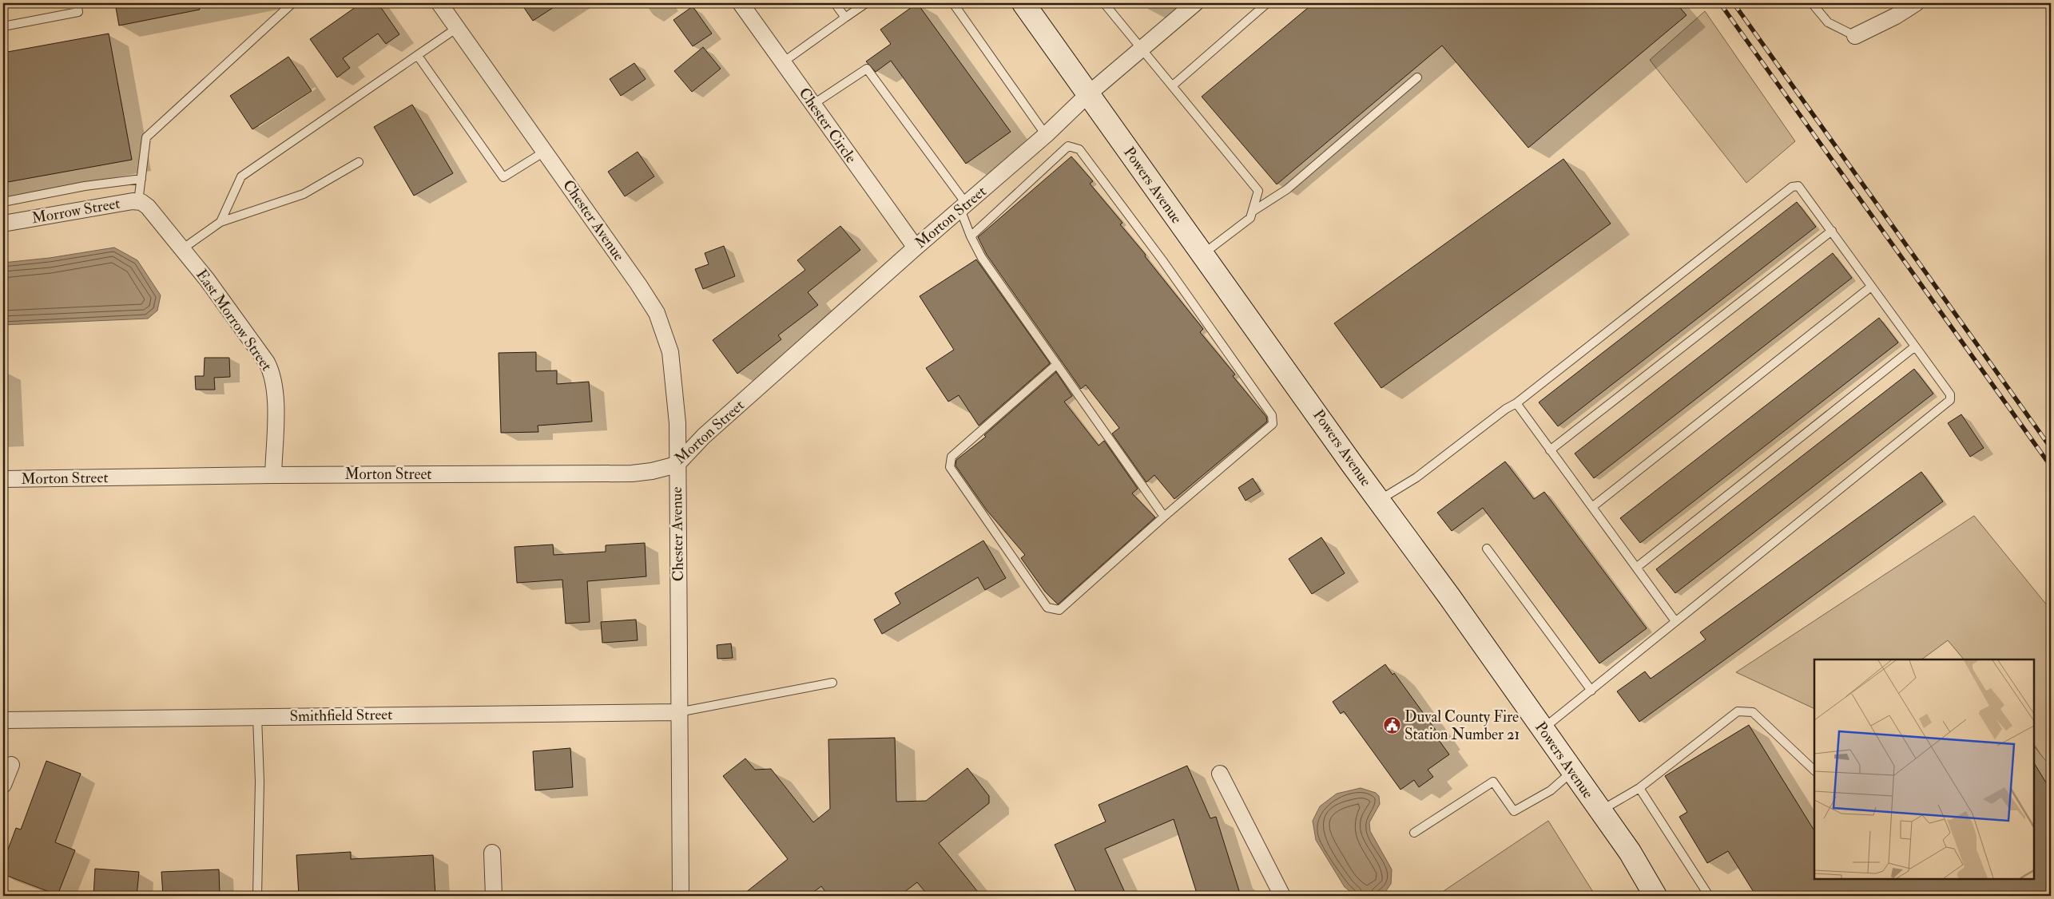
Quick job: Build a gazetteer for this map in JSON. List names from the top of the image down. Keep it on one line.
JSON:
{"streets":{"street":["Chester Circle","Powers Avenue","Morrow Street","Morton Street","Chester Avenue","East Morrow Street","Smithfield Street"]},"crossings":[["Chester Circle","Morton Street"],["Powers Avenue","Morton Street"],["Morrow Street","East Morrow Street"],["Morton Street","Chester Avenue"],["Morton Street","East Morrow Street"],["Chester Avenue","Smithfield Street"]],"places":{"public building":["Duval County Fire Station Number 21"]}}
